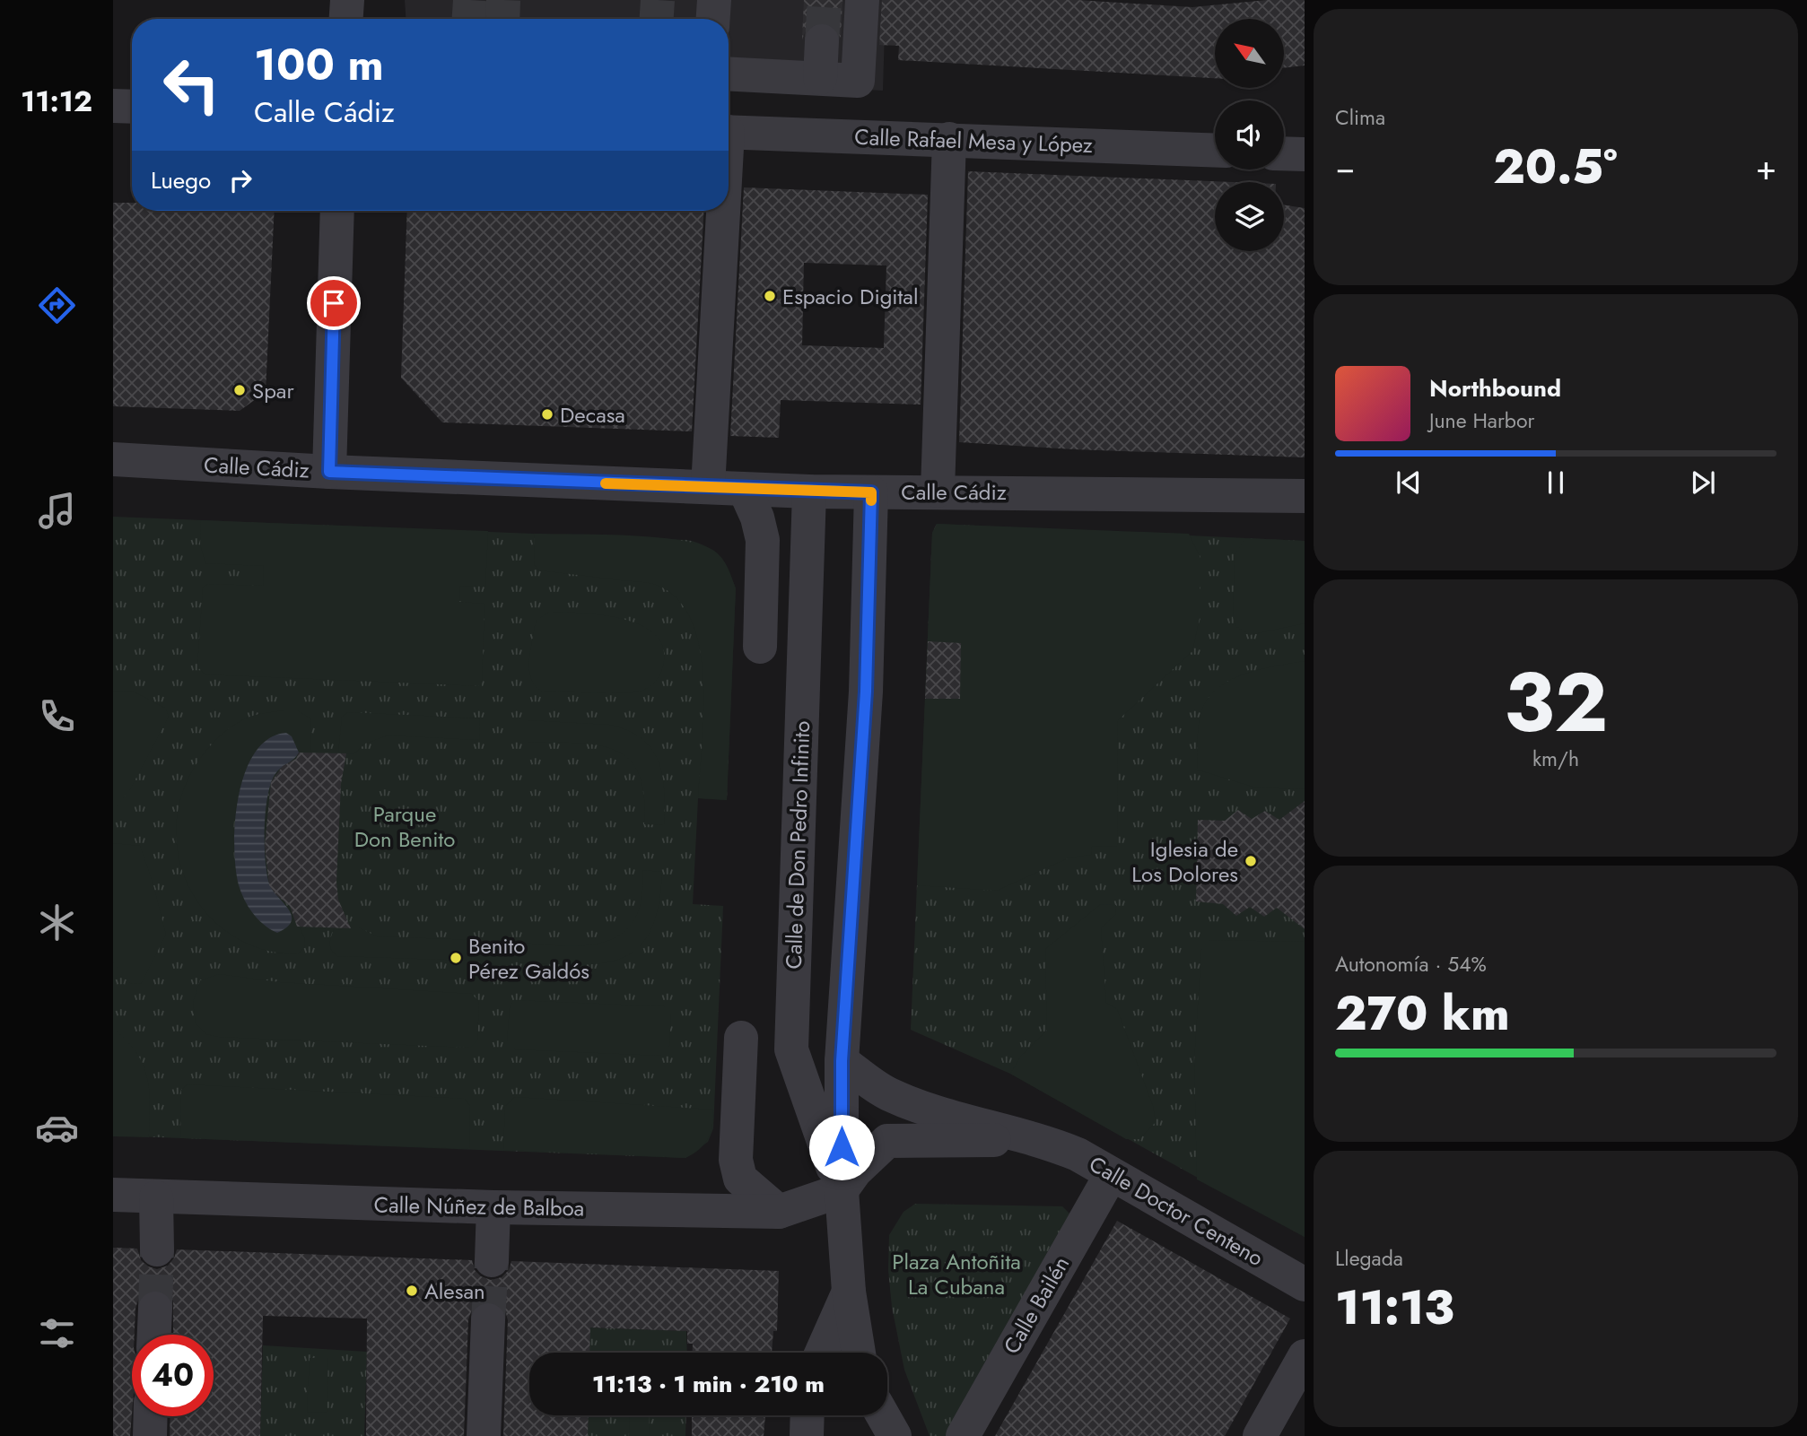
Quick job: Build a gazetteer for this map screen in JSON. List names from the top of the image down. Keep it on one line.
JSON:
{"streets":{"street":["Calle Rafael Mesa y López","Calle Cádiz","Calle de Don Pedro Infinito","Calle Núñez de Balboa","Calle Doctor Centeno","Calle Bailén"]},"crossings":[["Calle Cádiz","Calle de Don Pedro Infinito"],["Calle de Don Pedro Infinito","Calle Núñez de Balboa"],["Calle de Don Pedro Infinito","Calle Doctor Centeno"],["Calle Núñez de Balboa","Calle Doctor Centeno"],["Calle Doctor Centeno","Calle Bailén"]],"parks":["Parque Don Benito","Plaza Antoñita La Cubana"],"places":["Espacio Digital","Spar","Decasa","Iglesia de Los Dolores","Benito Pérez Galdós","Alesan"],"north":"top left","page":{"tabs":"11:12","tile":["Clima",["32","km/h"],["Autonomía · 54%","270 km"],["Llegada","11:13"]],"turn":["100 m","Calle Cádiz"],"heat":["−","20.5°","+"],"then":"Luego","song":["Northbound","June Harbor"],"limit":"40","trip":"11:13 · 1 min · 210 m"}}
